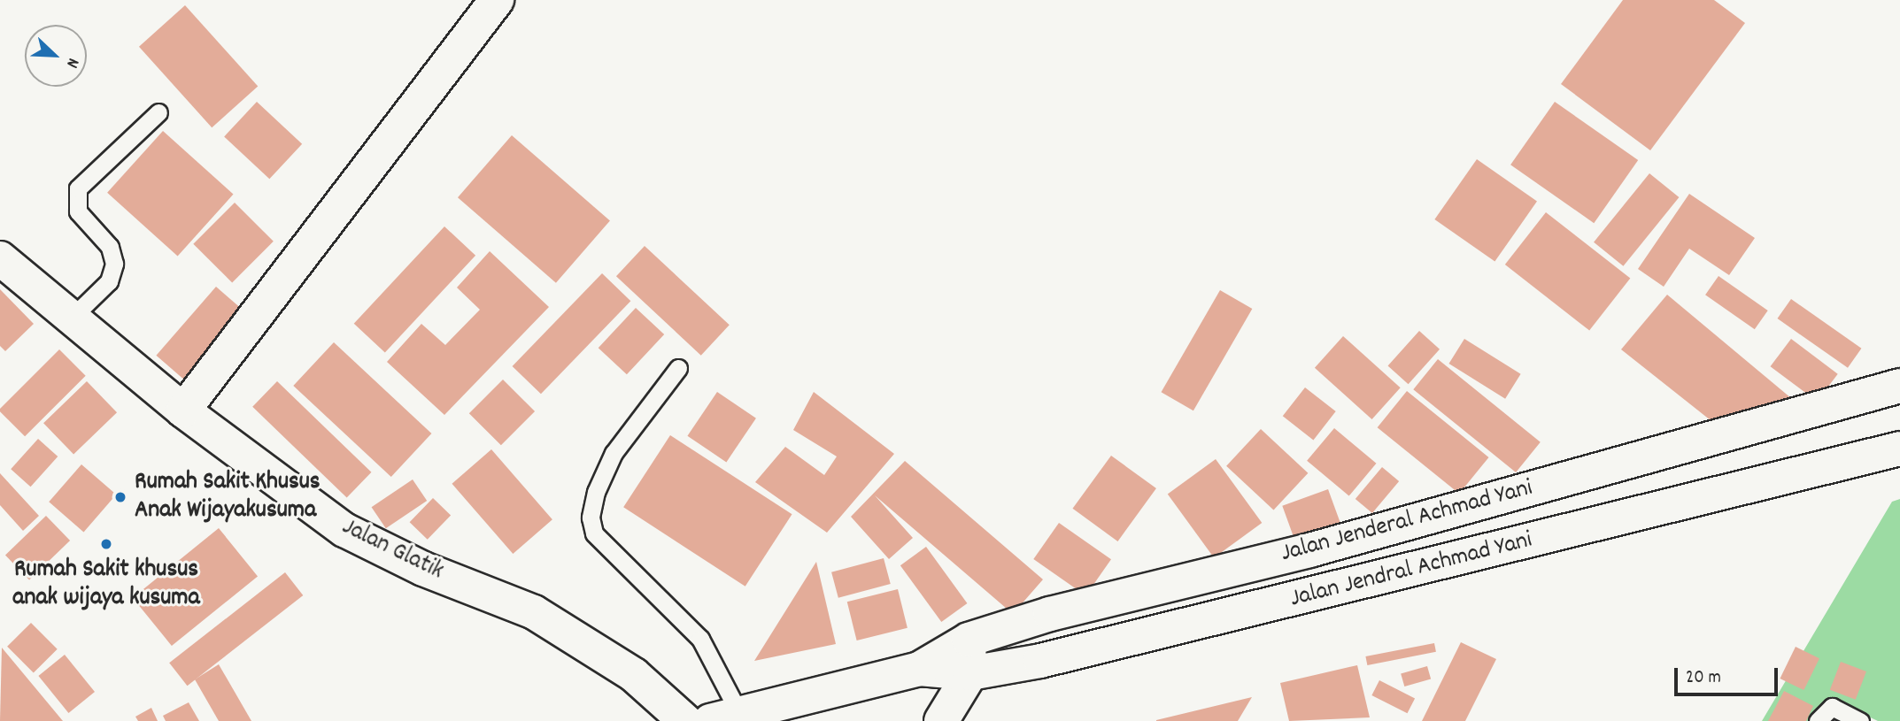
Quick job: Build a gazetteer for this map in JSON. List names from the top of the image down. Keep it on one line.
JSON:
{"streets":{"main road":["Jalan Jenderal Achmad Yani","Jalan Glatik","Jalan Jendral Achmad Yani"]},"crossings":[["Jalan Jenderal Achmad Yani","Jalan Jendral Achmad Yani"]],"places":["Rumah Sakit Khusus Anak Wijayakusuma","Rumah Sakit khusus anak wijaya kusuma"],"scale_bar":"20 m","north":"bottom right"}
